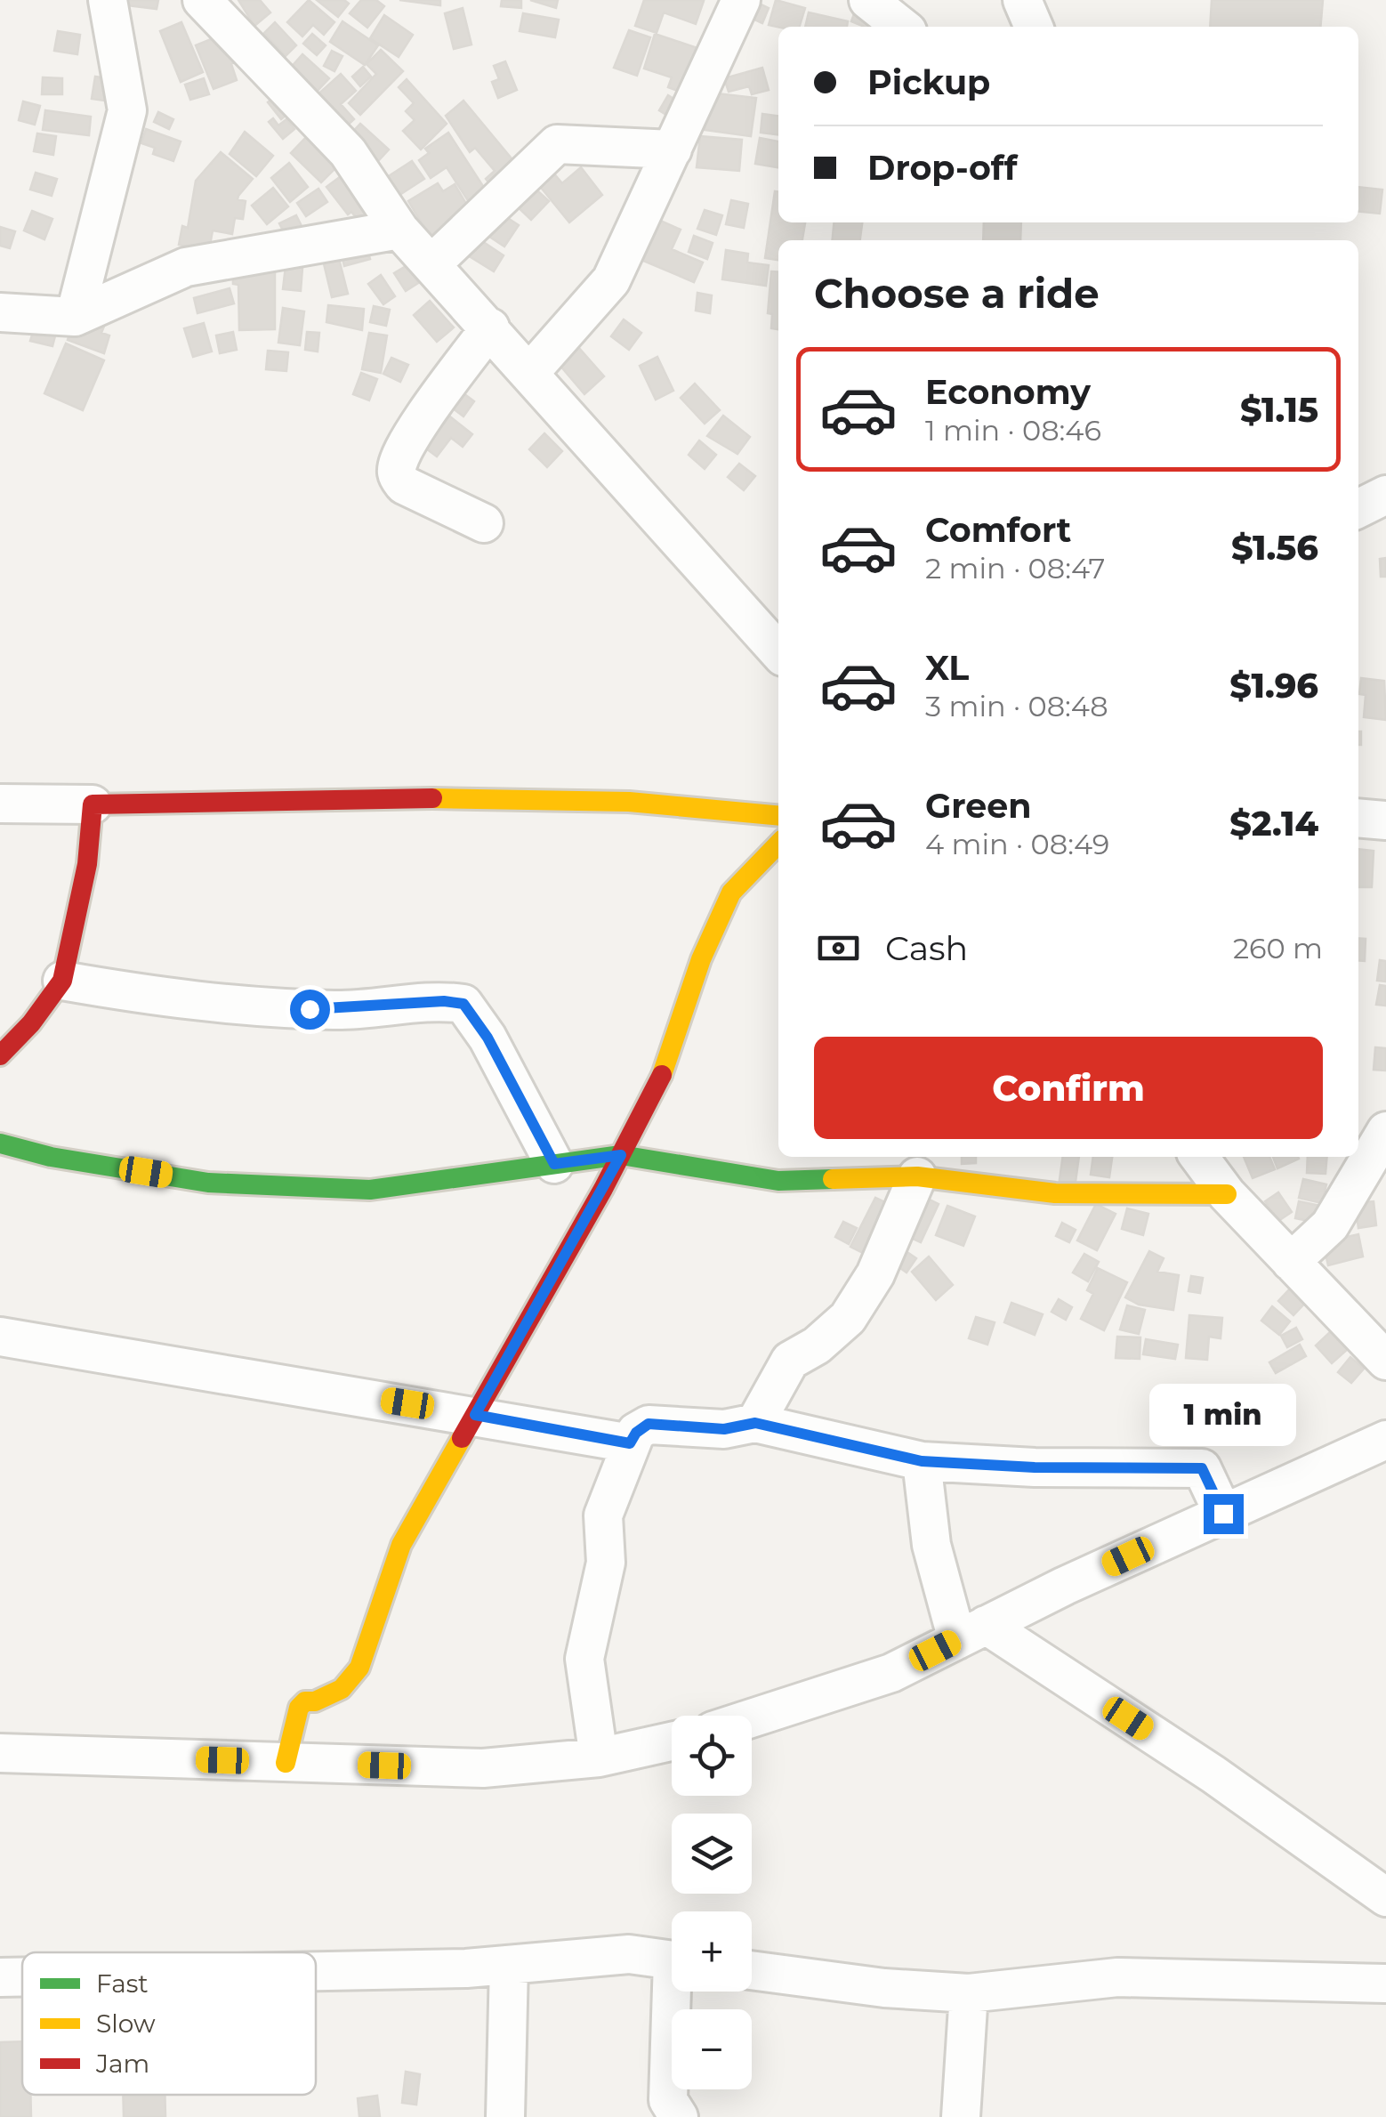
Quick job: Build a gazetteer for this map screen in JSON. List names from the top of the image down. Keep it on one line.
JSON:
{"legend":["Fast","Slow","Jam"],"page":{"banner":["Pickup","Drop-off"],"heading":"Choose a ride","list":[{"name":"Economy","note":"1 min · 08:46","value":"$1.15"},{"name":"Comfort","note":"2 min · 08:47","value":"$1.56"},{"name":"XL","note":"3 min · 08:48","value":"$1.96"},{"name":"Green","note":"4 min · 08:49","value":"$2.14"}],"pay":["Cash","260 m"],"buttons":"Confirm","bubble":"1 min","map_buttons":["+","−"]}}
